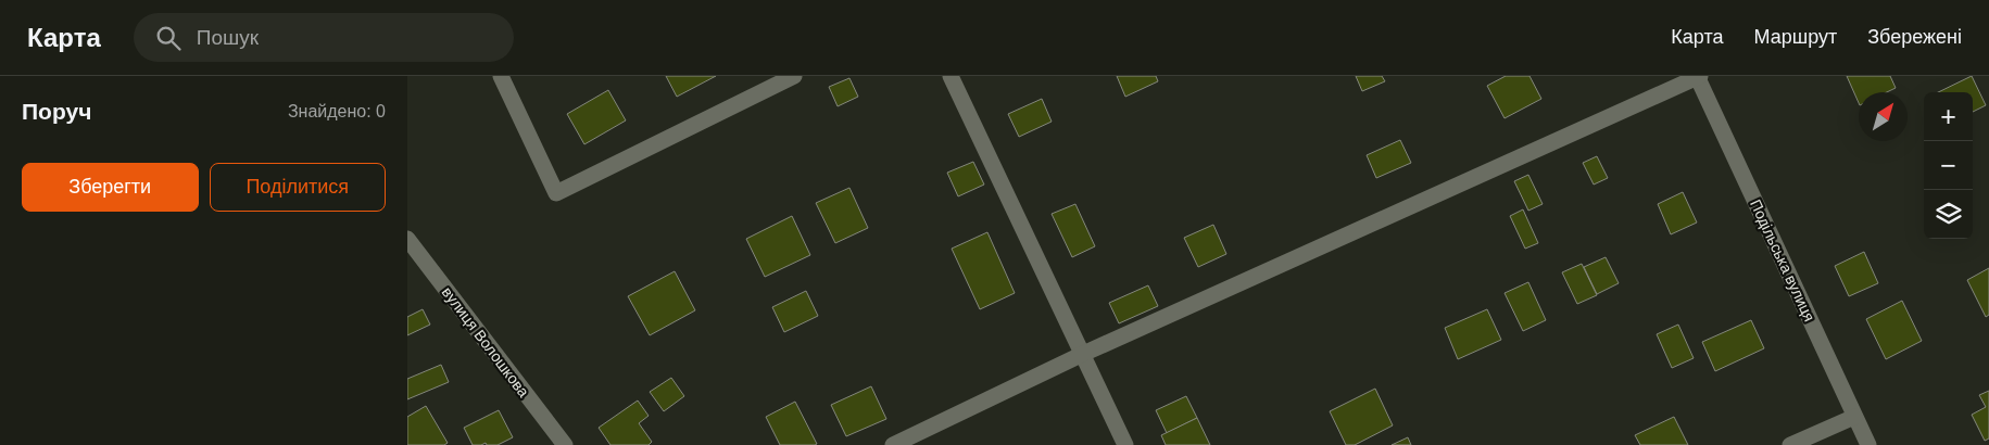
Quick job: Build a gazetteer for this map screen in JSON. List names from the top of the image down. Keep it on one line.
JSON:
{"streets":{"street":["Подільська вулиця","вулиця Волошкова"]},"north":"top right","page":{"header":"Карта","search":"Пошук","nav":["Карта","Маршрут","Збережені"],"heading":["Поруч","Знайдено: 0"],"map_buttons":["+","−"],"buttons":["Зберегти","Поділитися"]}}
